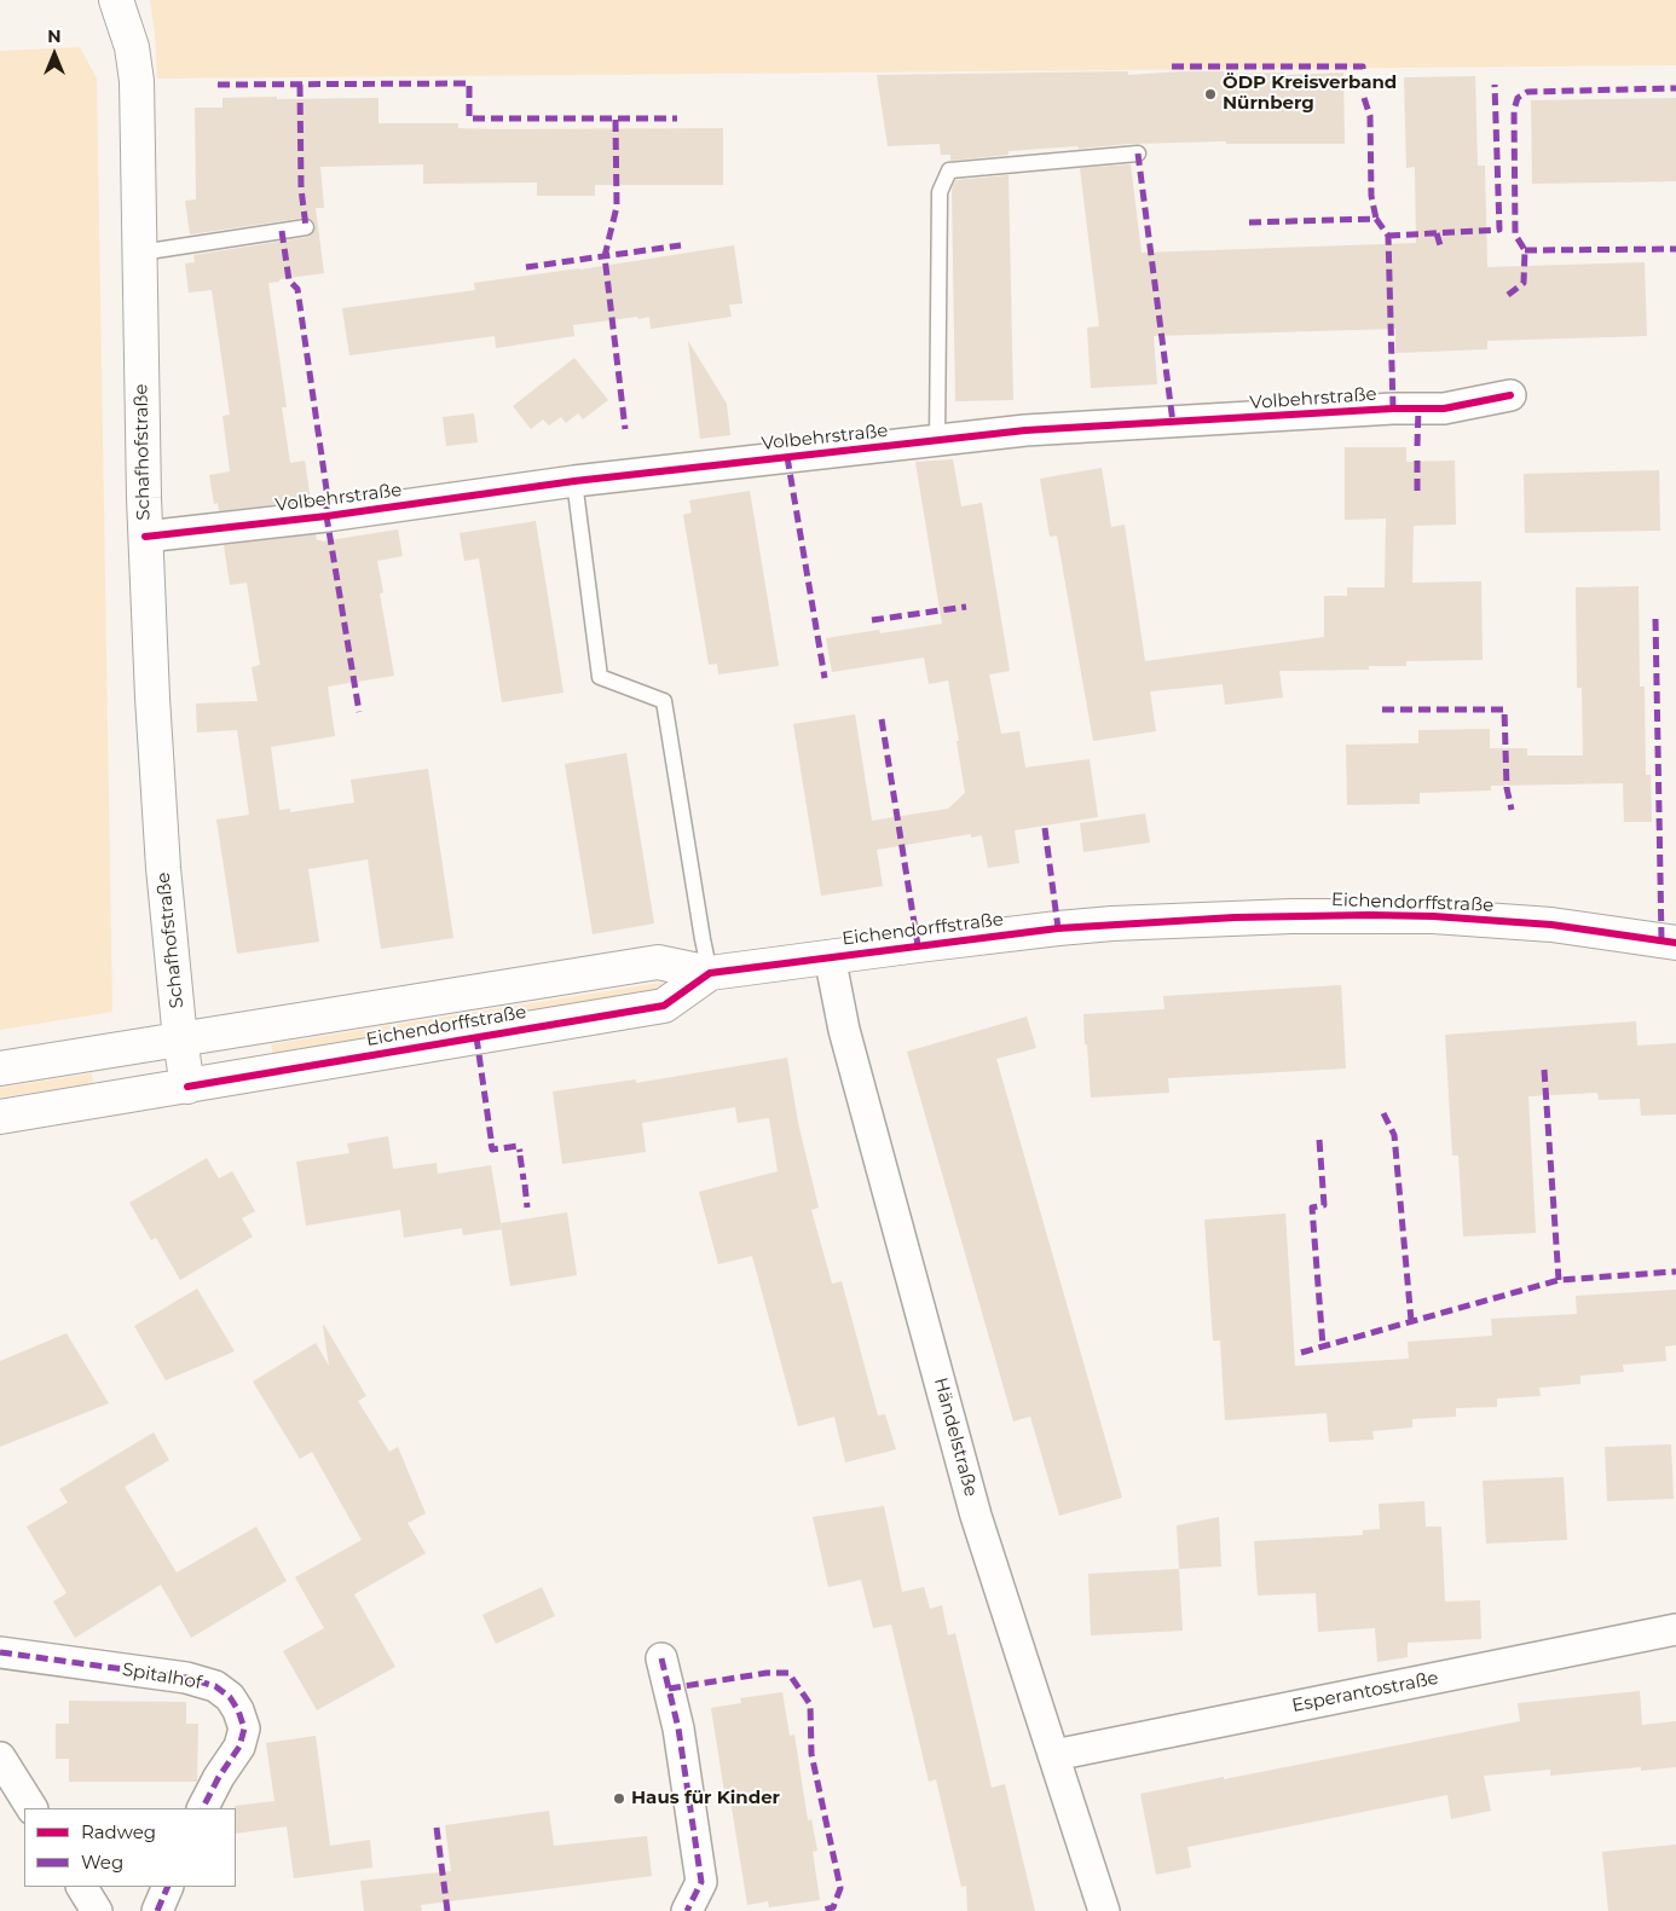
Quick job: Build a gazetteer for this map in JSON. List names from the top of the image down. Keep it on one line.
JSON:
{"streets":{"street":["Volbehrstraße","Schafhofstraße","Eichendorffstraße","Händelstraße","Spitalhof","Esperantostraße"]},"crossings":[["Volbehrstraße","Schafhofstraße"],["Schafhofstraße","Eichendorffstraße"],["Eichendorffstraße","Händelstraße"],["Händelstraße","Esperantostraße"]],"places":["ÖDP Kreisverband Nürnberg","Haus für Kinder"],"legend":["Radweg","Weg"],"north":"top"}
